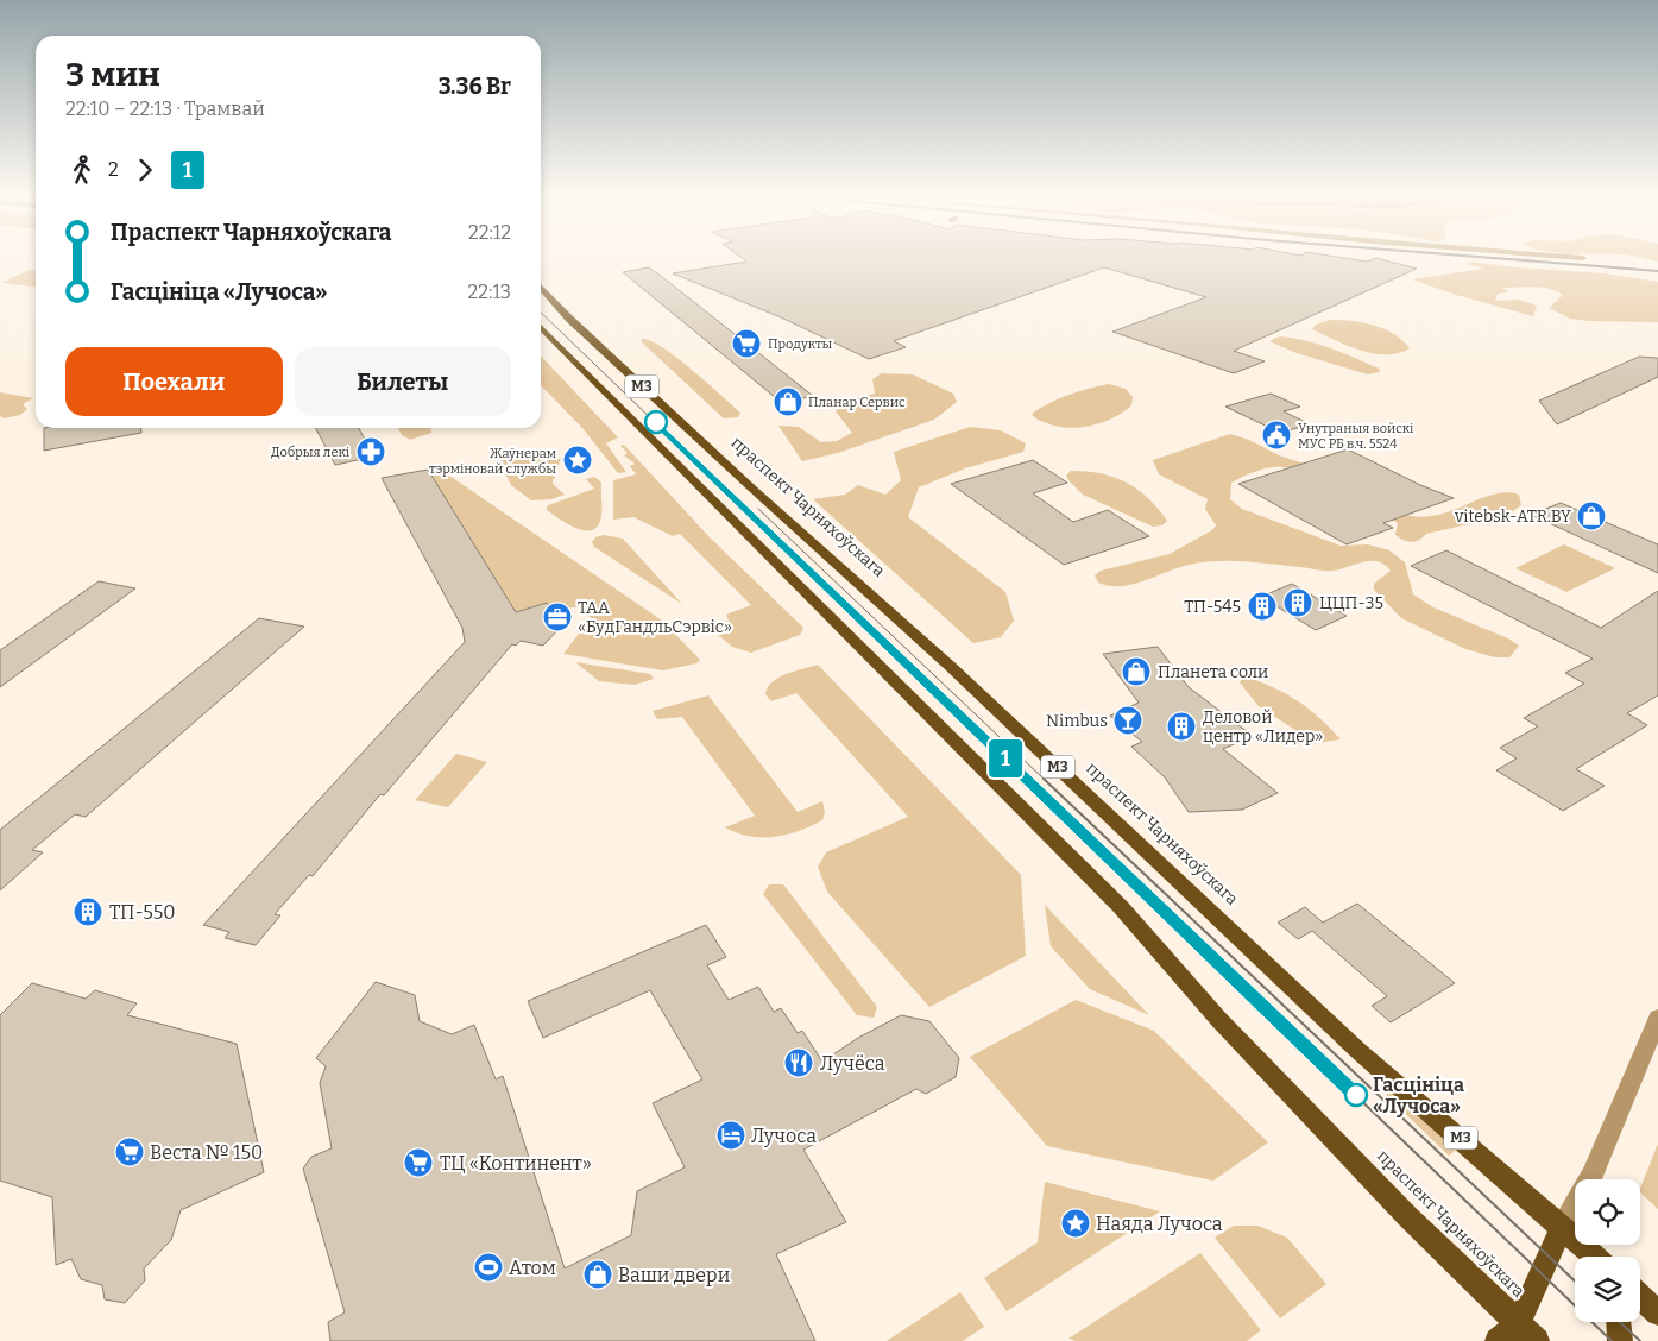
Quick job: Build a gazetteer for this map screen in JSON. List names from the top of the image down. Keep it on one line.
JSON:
{"streets":{"main road":["М3","праспект Чарняхоўскага"]},"places":{"supermarket":["Продукты","Веста № 150","ТЦ «Континент»"],"shop":["Планар Сервис","vitebsk-ATR.BY","Планета соли","Ваши двери"],"public building":["Унутраныя войскі МУС РБ в.ч. 5524"],"pharmacy":["Добрыя лекі"],"place":["Жаўнерам тэрміновай службы","Наяда Лучоса"],"building":["ЦЦП-35","ТП-545","Деловой центр «Лидер»","ТП-550"],"office":["ТАА «БудГандльСэрвіс»"],"bar":["Nimbus"],"restaurant":["Лучёса"],"other":["Гасцініца «Лучоса»"],"hotel":["Лучоса"],"sports":["Атом"]},"lines":["tram line 1"],"page":{"on_map":"1","heading":["3 мин","22:10 – 22:13 · Трамвай","3.36 Br"],"legs":["2","1"],"list":[{"name":"Праспект Чарняхоўскага","value":"22:12"},{"name":"Гасцініца «Лучоса»","value":"22:13"}],"buttons":["Поехали","Билеты"]}}
